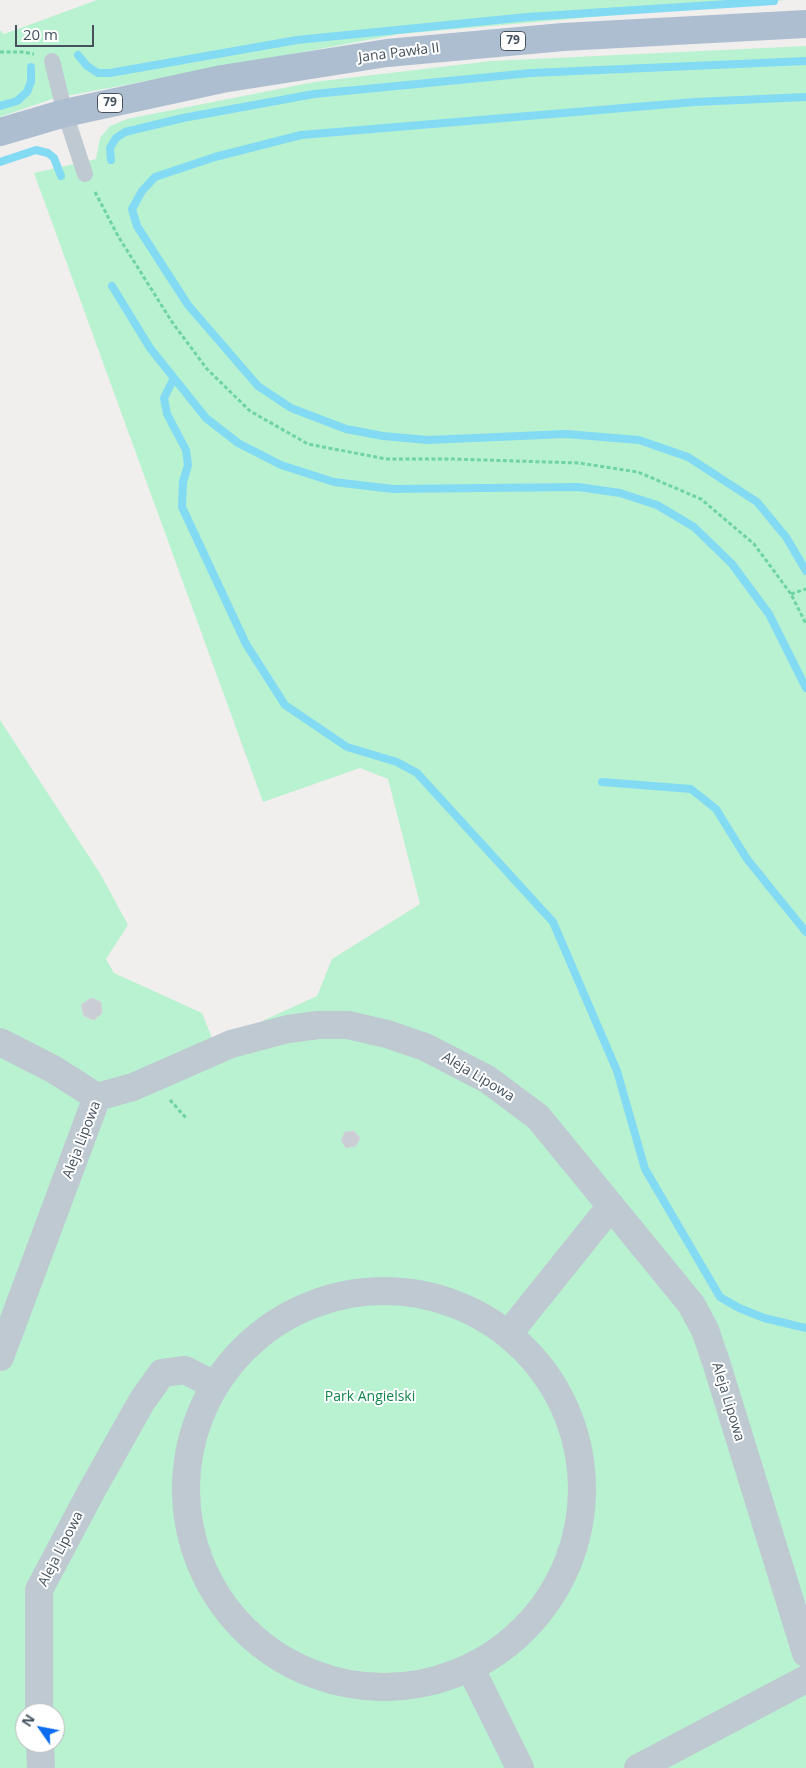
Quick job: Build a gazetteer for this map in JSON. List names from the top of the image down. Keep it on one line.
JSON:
{"streets":{"main road":["79","Jana Pawła II"],"street":["Aleja Lipowa"]},"parks":["Park Angielski"],"scale_bar":"20 m","north":"top left"}
